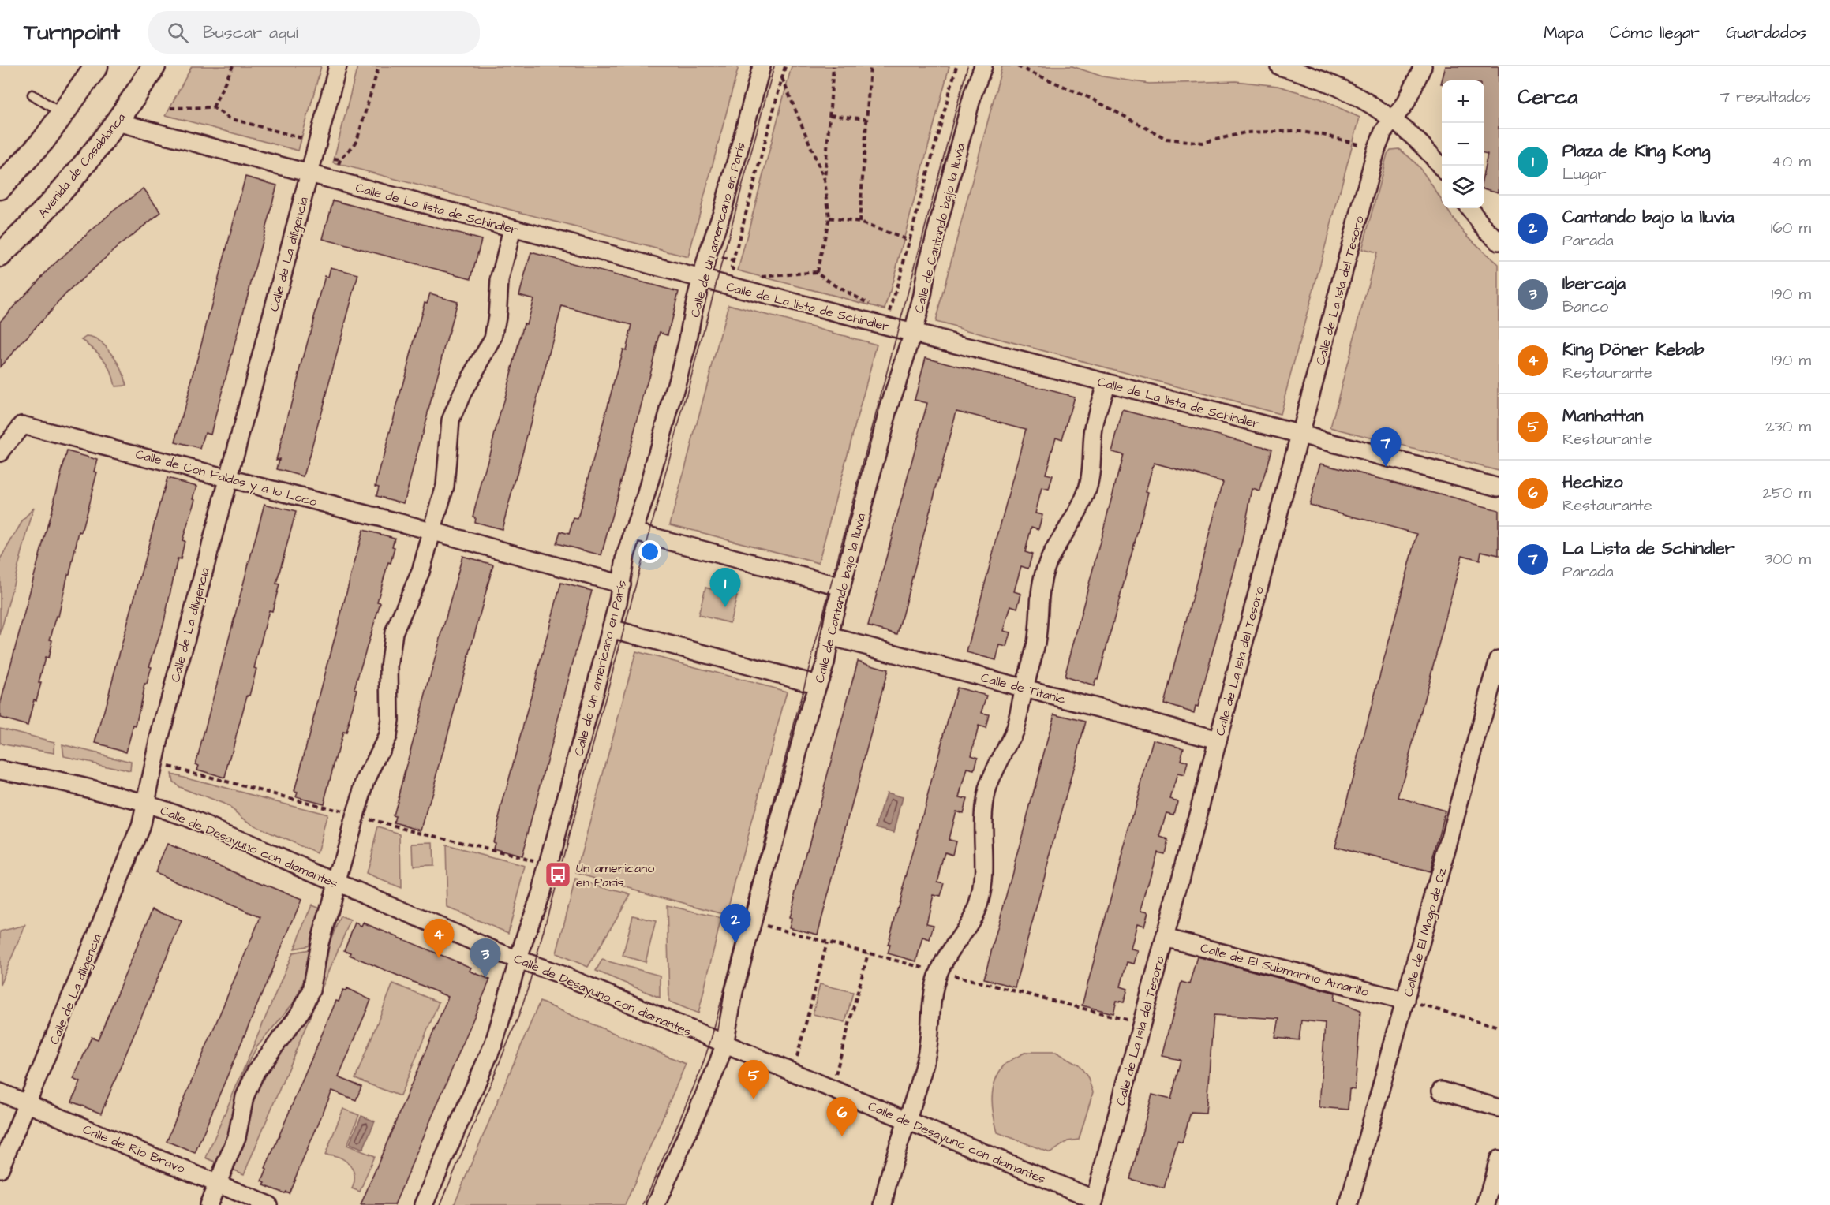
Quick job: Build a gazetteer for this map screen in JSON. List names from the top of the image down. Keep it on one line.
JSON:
{"streets":{"main road":["Avenida de Casablanca"],"street":["Calle de La lista de Schindler","Calle de Cantando bajo la lluvia","Calle de Un americano en París","Calle de La diligencia","Calle de La Isla del Tesoro","Calle de Con Faldas y a lo Loco","Calle de Titanic","Calle de Desayuno con diamantes","Calle de El Mago de Oz","Calle de El Submarino Amarillo","Calle de Río Bravo"]},"crossings":[["Avenida de Casablanca","Calle de La lista de Schindler"],["Calle de La lista de Schindler","Calle de Cantando bajo la lluvia"],["Calle de La lista de Schindler","Calle de Un americano en París"],["Calle de La lista de Schindler","Calle de La diligencia"],["Calle de La lista de Schindler","Calle de La Isla del Tesoro"],["Calle de Cantando bajo la lluvia","Calle de Titanic"],["Calle de Cantando bajo la lluvia","Calle de Desayuno con diamantes"],["Calle de Un americano en París","Calle de Desayuno con diamantes"],["Calle de La diligencia","Calle de Con Faldas y a lo Loco"],["Calle de La diligencia","Calle de Desayuno con diamantes"],["Calle de La diligencia","Calle de Río Bravo"],["Calle de La Isla del Tesoro","Calle de Titanic"],["Calle de La Isla del Tesoro","Calle de Desayuno con diamantes"],["Calle de La Isla del Tesoro","Calle de El Submarino Amarillo"],["Calle de El Mago de Oz","Calle de El Submarino Amarillo"]],"places":{"bus stop":["Un americano en París"]},"page":{"header":"Turnpoint","search":"Buscar aquí","nav":["Mapa","Cómo llegar","Guardados"],"heading":["Cerca","7 resultados"],"map_buttons":["+","−"],"list":[{"mark":"1","name":"Plaza de King Kong","note":"Lugar","value":"40 m"},{"mark":"2","name":"Cantando bajo la lluvia","note":"Parada","value":"160 m"},{"mark":"3","name":"Ibercaja","note":"Banco","value":"190 m"},{"mark":"4","name":"King Döner Kebab","note":"Restaurante","value":"190 m"},{"mark":"5","name":"Manhattan","note":"Restaurante","value":"230 m"},{"mark":"6","name":"Hechizo","note":"Restaurante","value":"250 m"},{"mark":"7","name":"La Lista de Schindler","note":"Parada","value":"300 m"}],"pins":["7","1","2","4","3","5","6"]}}
